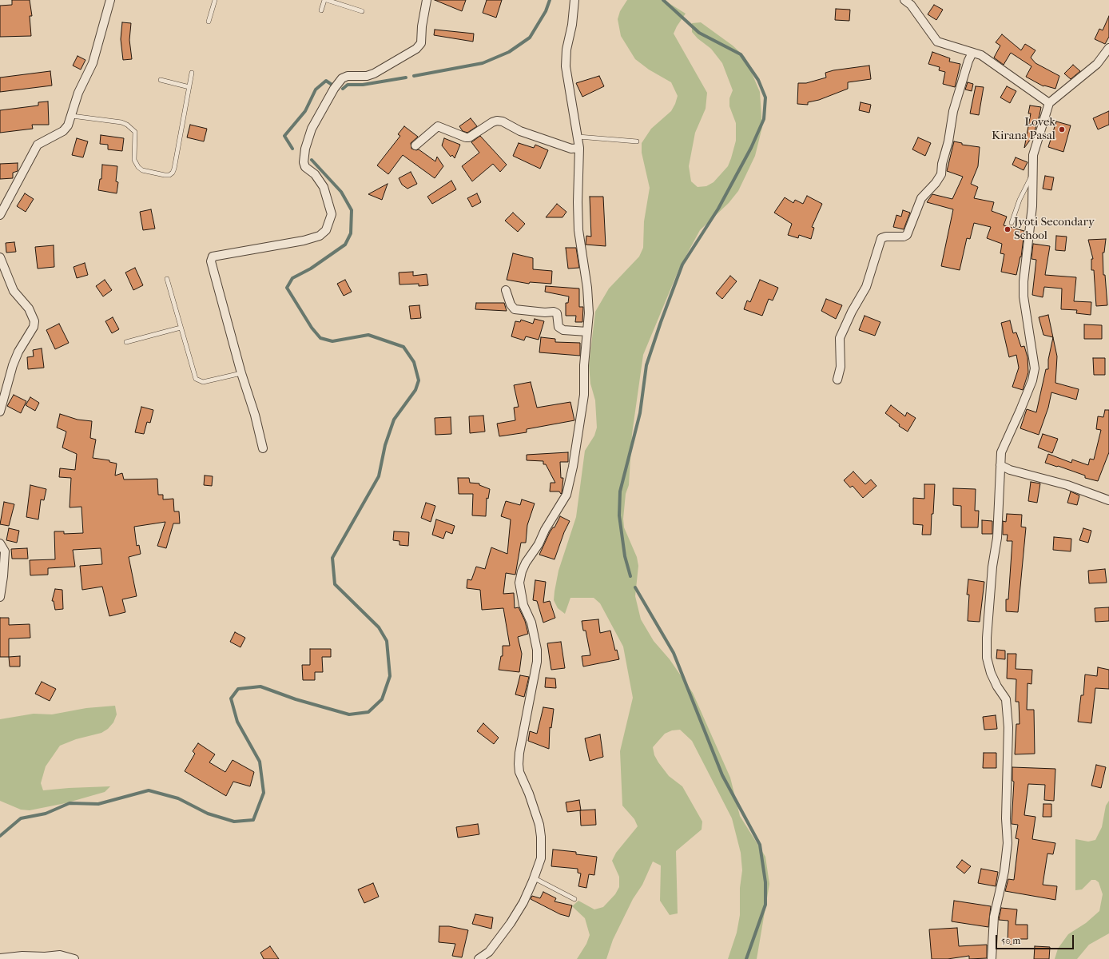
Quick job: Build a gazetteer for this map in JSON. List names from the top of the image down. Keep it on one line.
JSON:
{"places":["Lovek Kirana Pasal","Jyoti Secondary School"],"scale_bar":"50 m"}
